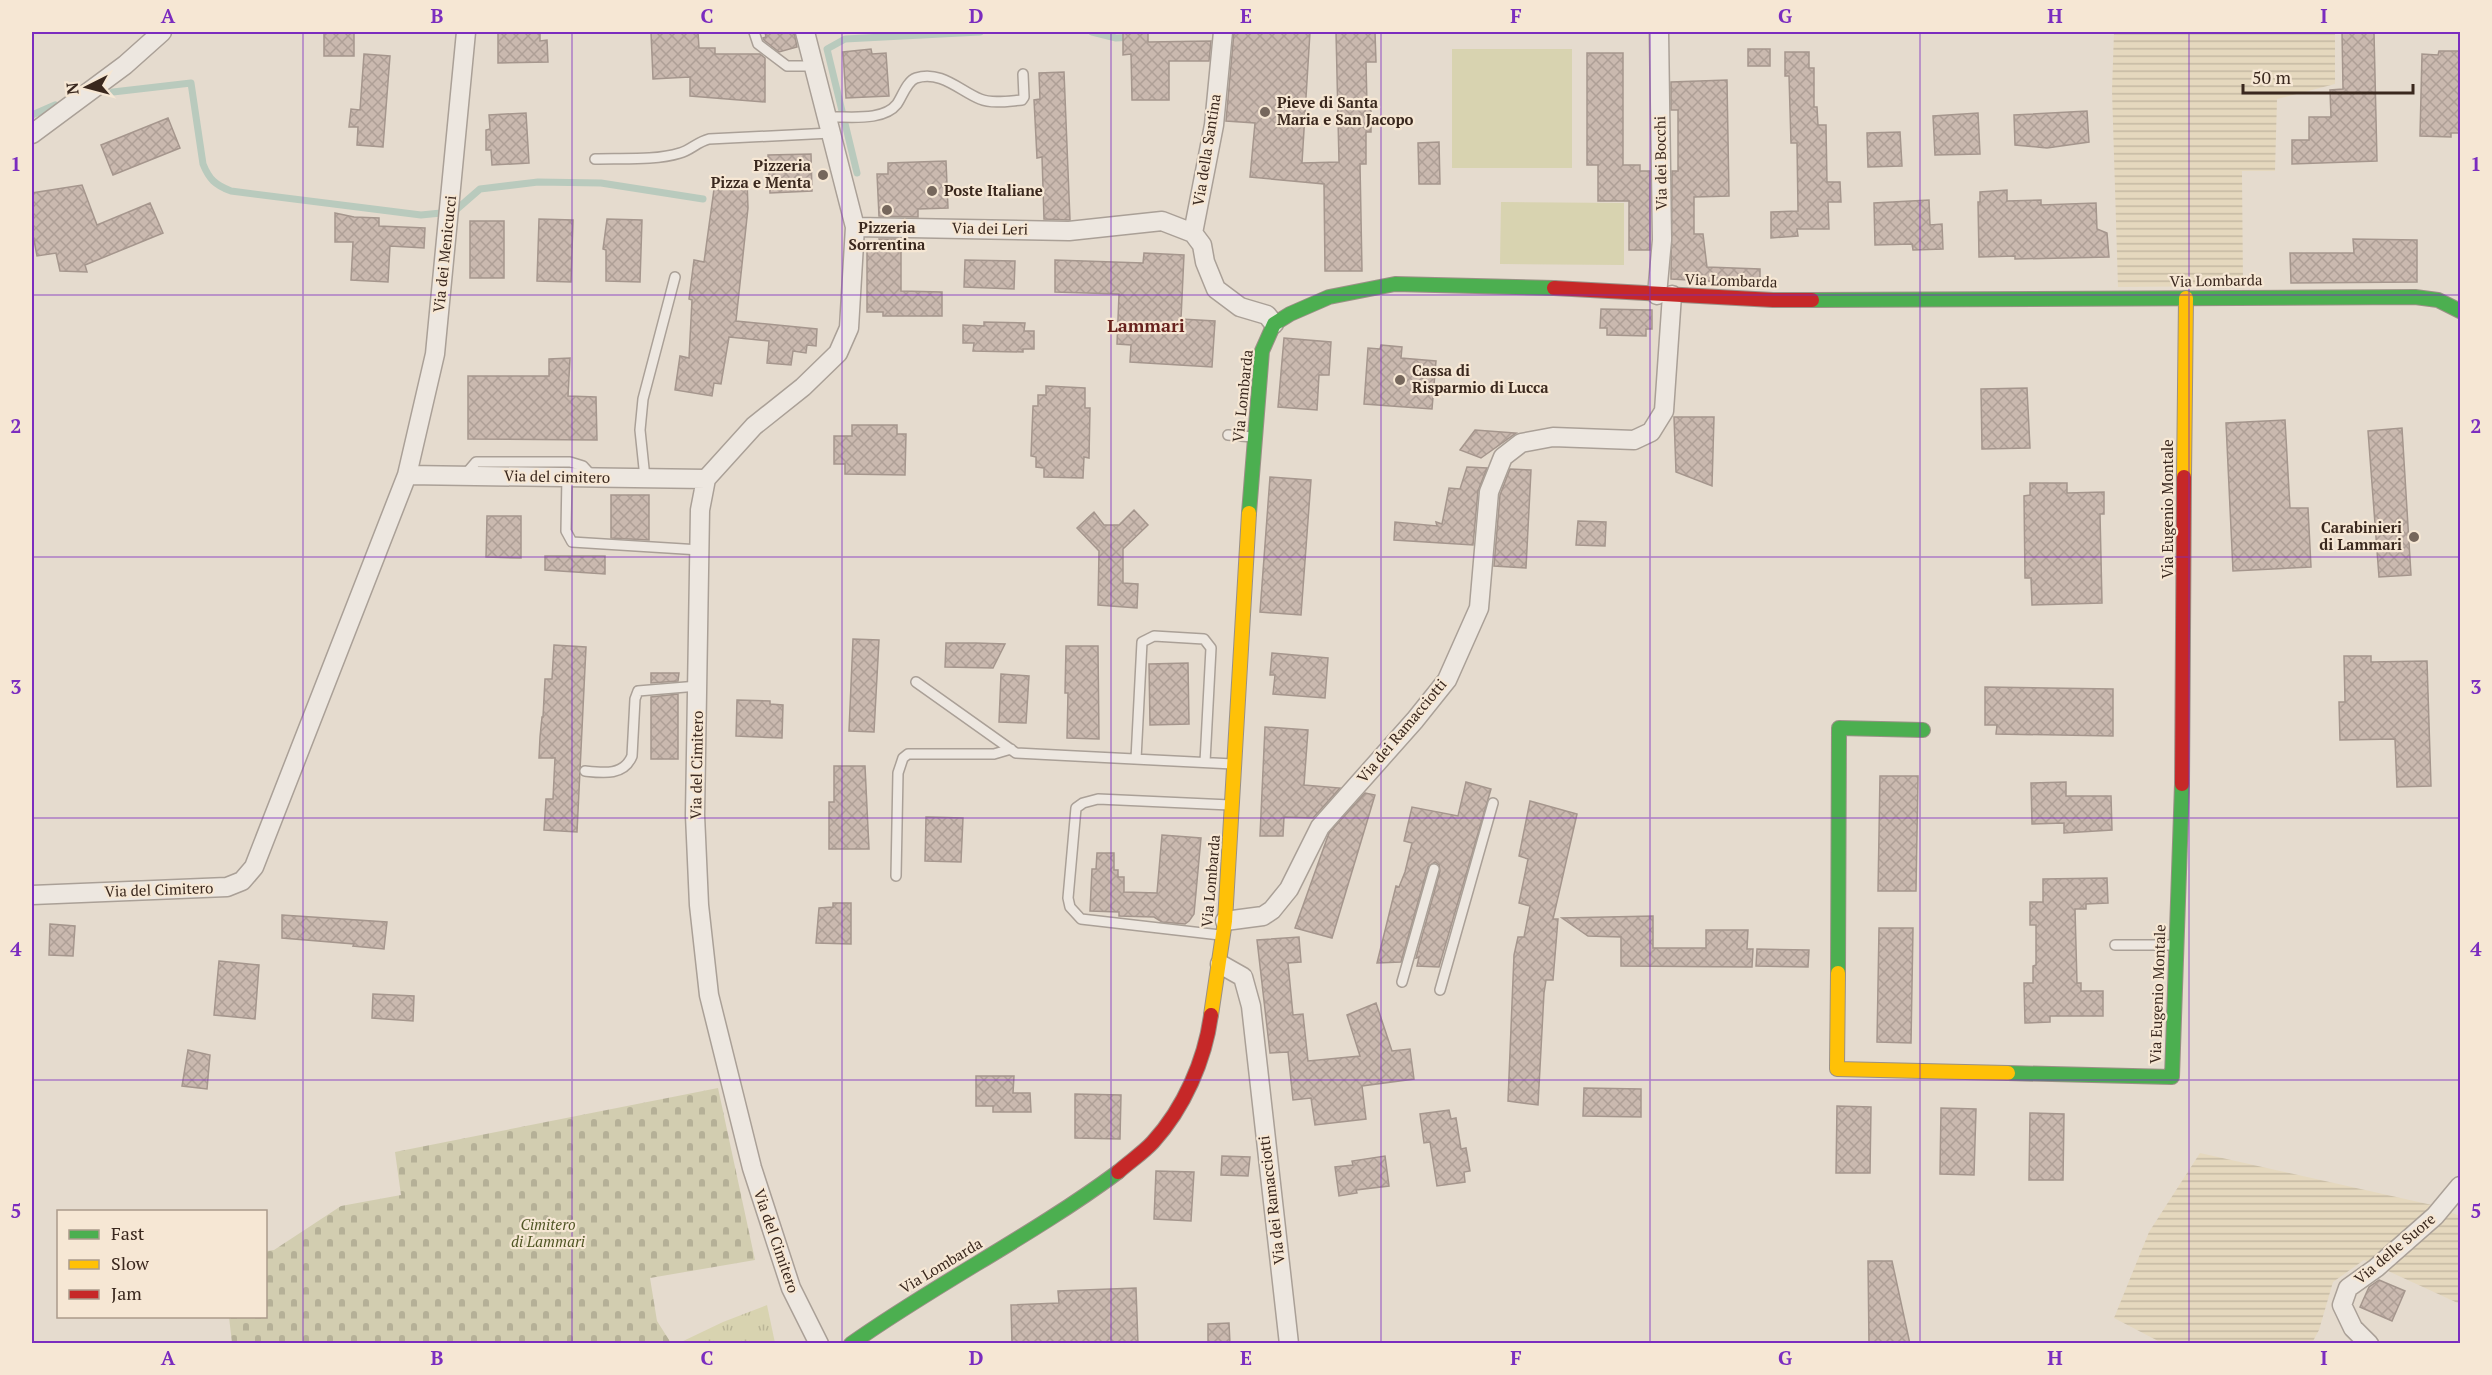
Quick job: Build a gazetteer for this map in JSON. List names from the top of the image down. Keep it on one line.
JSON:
{"streets":{"street":["Via della Santina","Via dei Bocchi","Via dei Leri","Via dei Menicucci","Via Lombarda","Via del cimitero","Via Eugenio Montale","Via dei Ramacciotti","Via del Cimitero","Via delle Suore"]},"crossings":[["Via della Santina","Via dei Leri"],["Via dei Bocchi","Via Lombarda"],["Via dei Bocchi","Via dei Ramacciotti"],["Via dei Menicucci","Via del cimitero"],["Via dei Menicucci","Via del Cimitero"],["Via Lombarda","Via Eugenio Montale"],["Via Lombarda","Via dei Ramacciotti"],["Via del cimitero","Via del Cimitero"]],"districts":["Lammari"],"parks":["Cimitero di Lammari"],"places":["Pieve di Santa Maria e San Jacopo","Pizzeria Pizza e Menta","Poste Italiane","Pizzeria Sorrentina","Cassa di Risparmio di Lucca","Carabinieri di Lammari"],"legend":["Fast","Slow","Jam"],"scale_bar":"50 m","north":"left","grid":{"columns":["A","B","C","D","E","F","G","H","I"],"rows":["1","2","3","4","5"]}}
